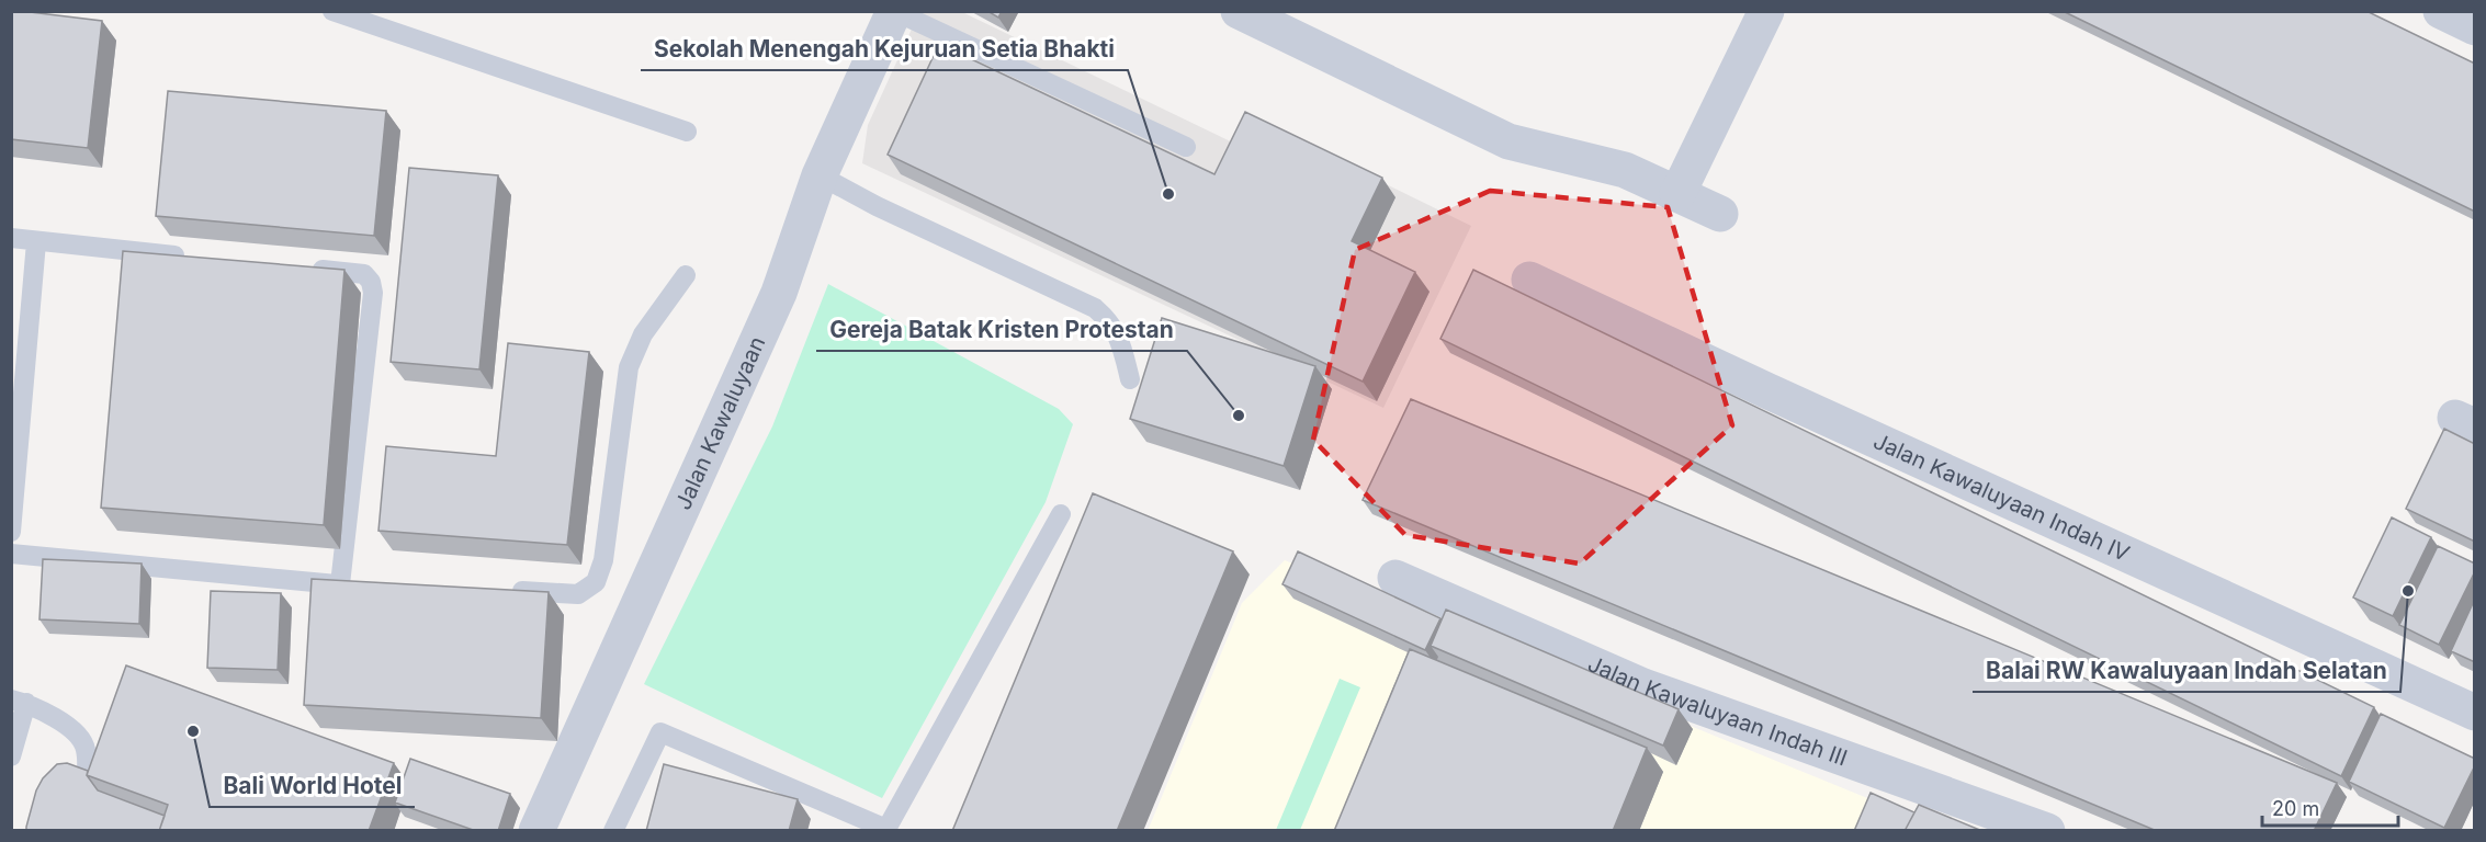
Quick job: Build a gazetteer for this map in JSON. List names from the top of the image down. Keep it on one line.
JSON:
{"streets":{"street":["Jalan Kawaluyaan","Jalan Kawaluyaan Indah IV","Jalan Kawaluyaan Indah III"]},"places":["Sekolah Menengah Kejuruan Setia Bhakti","Gereja Batak Kristen Protestan","Balai RW Kawaluyaan Indah Selatan","Bali World Hotel"],"scale_bar":"20 m"}
